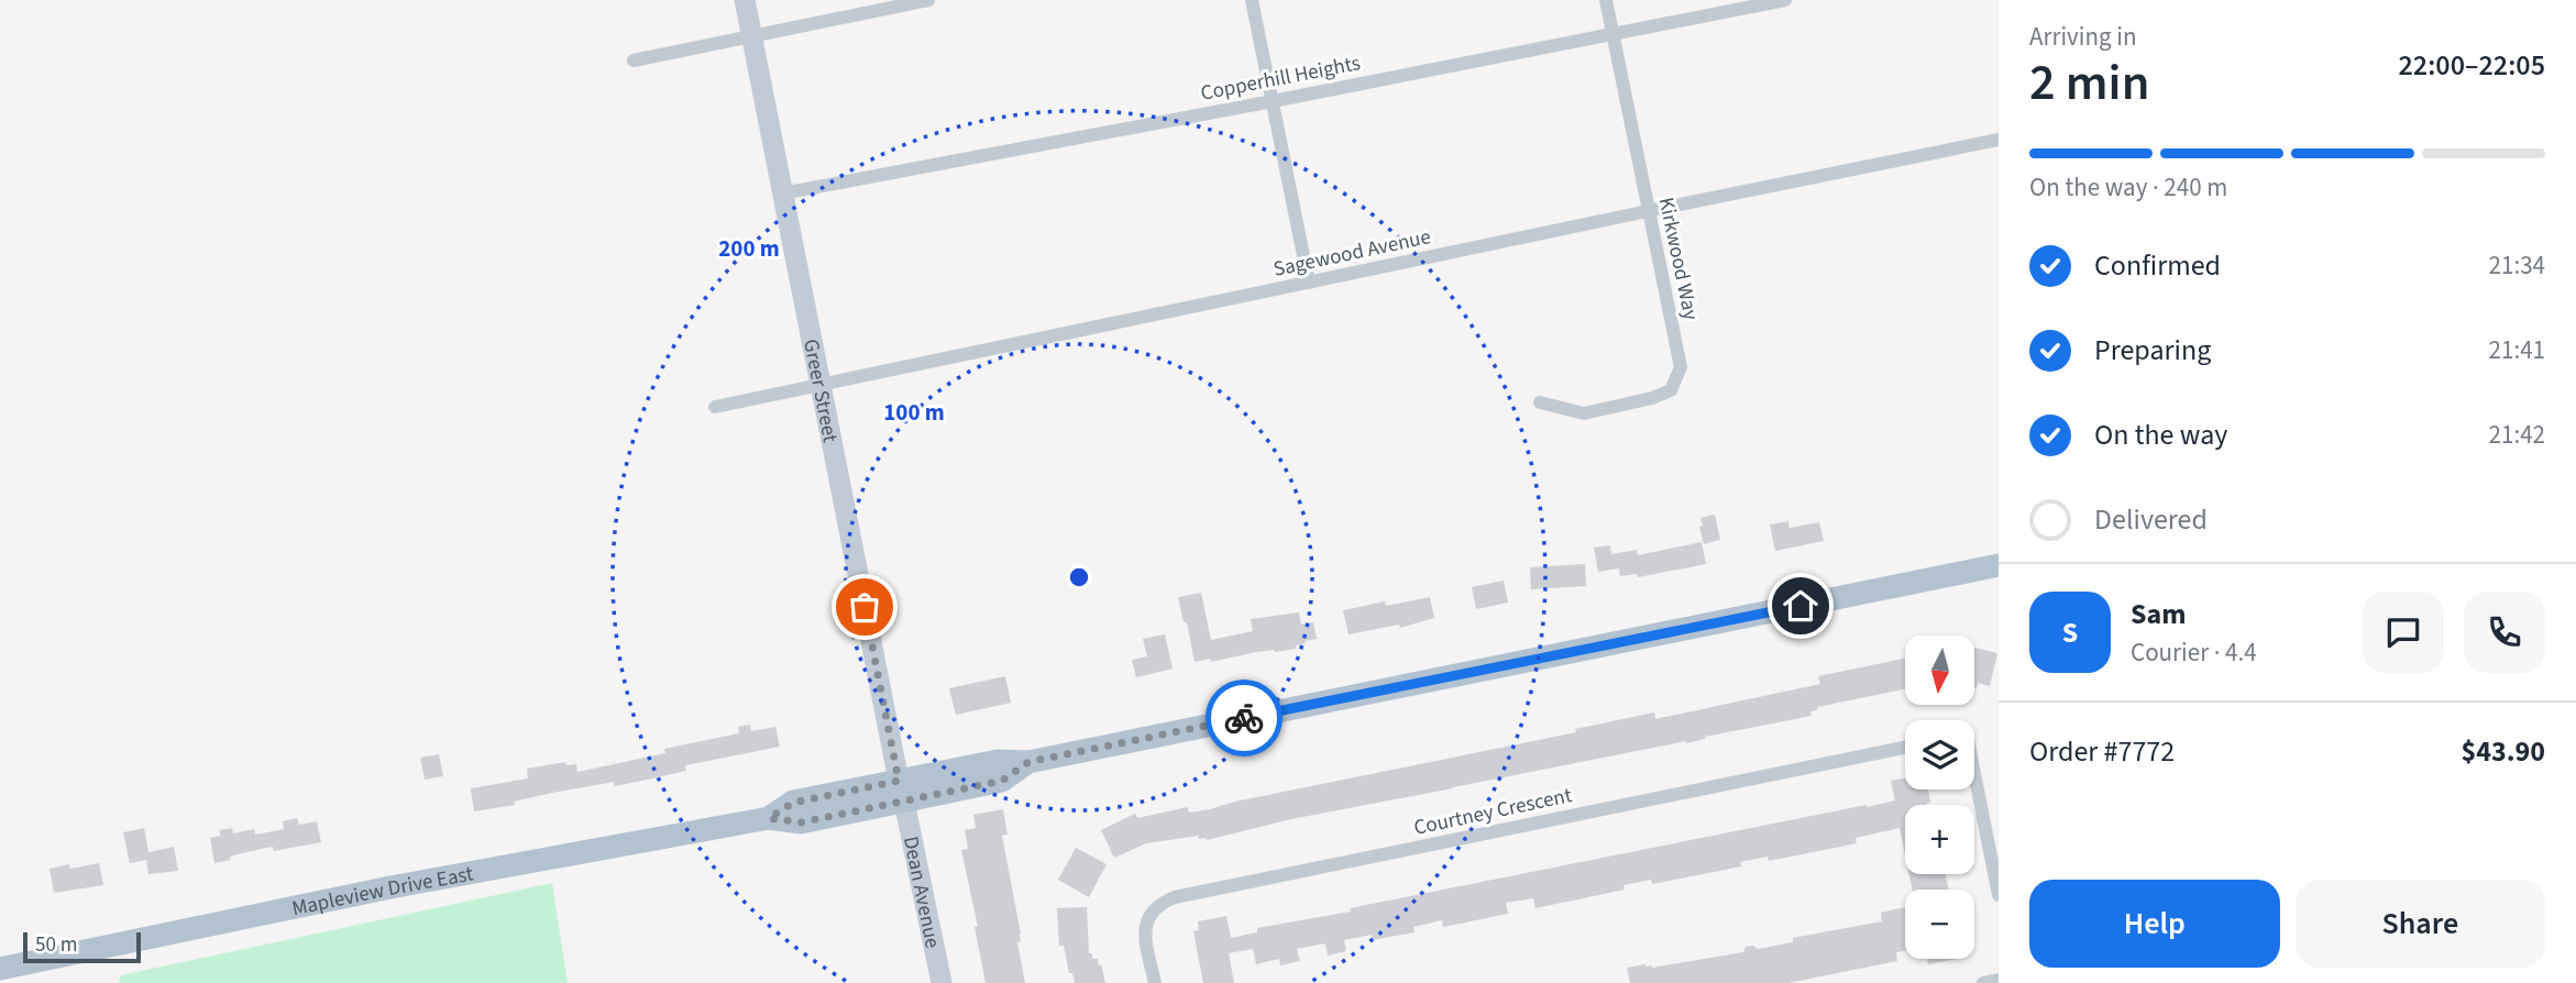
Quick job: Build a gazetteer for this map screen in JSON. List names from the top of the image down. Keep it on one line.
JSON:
{"streets":{"main road":["Mapleview Drive East"],"street":["Copperhill Heights","Sagewood Avenue","Kirkwood Way","Greer Street","Courtney Crescent","Dean Avenue"]},"crossings":[["Copperhill Heights","Kirkwood Way"],["Copperhill Heights","Greer Street"],["Sagewood Avenue","Kirkwood Way"],["Sagewood Avenue","Greer Street"],["Greer Street","Mapleview Drive East"],["Greer Street","Dean Avenue"],["Mapleview Drive East","Dean Avenue"]],"scale_bar":"50 m","north":"bottom","page":{"heading":["2 min","Arriving in","22:00–22:05"],"panel":["Sam","Courier · 4.4","Order #7772","$43.90"],"bar":"On the way · 240 m","list":[["Confirmed","21:34"],["Preparing","21:41"],["On the way","21:42"],"Delivered"],"round":"S","map_buttons":["+","−"],"buttons":["Help","Share"],"scale":"50 m"},"rings":["200 m","100 m"]}
